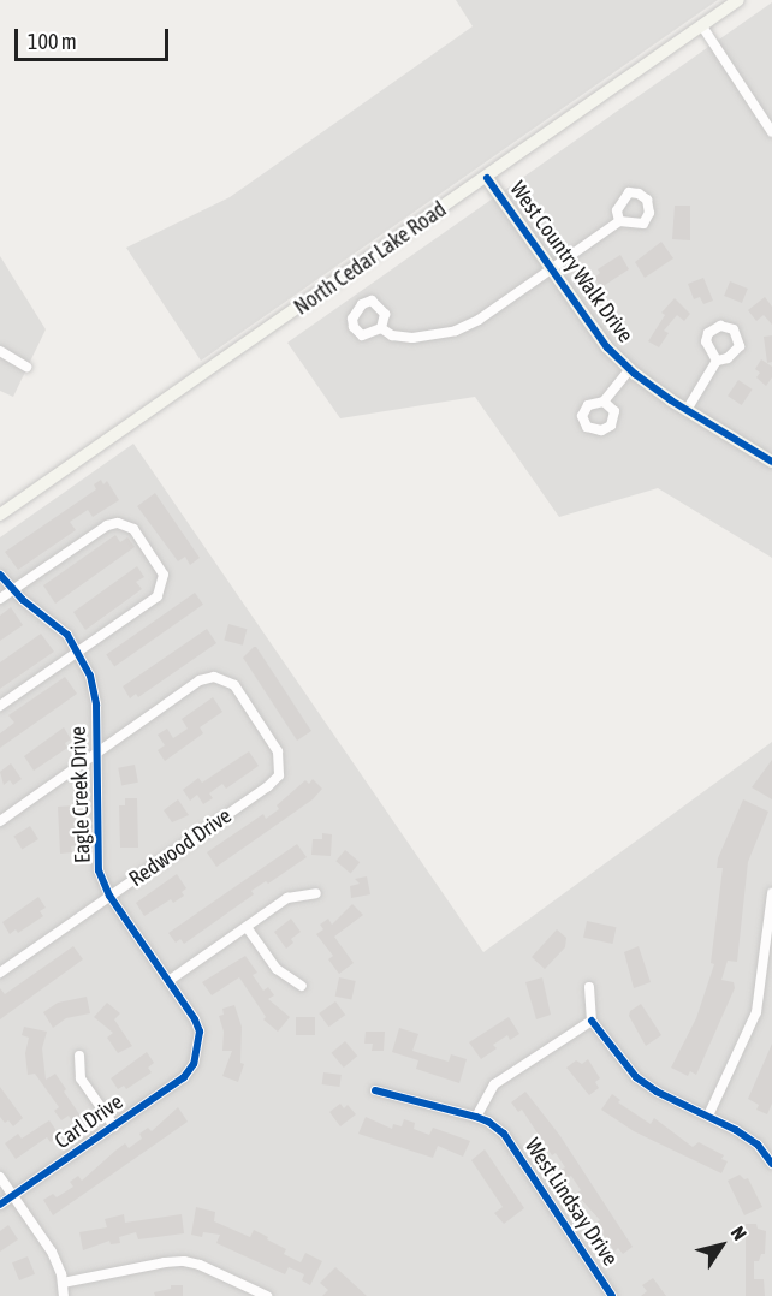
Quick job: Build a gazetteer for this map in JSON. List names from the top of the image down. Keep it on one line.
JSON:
{"streets":{"main road":["North Cedar Lake Road","West Country Walk Drive"],"street":["Eagle Creek Drive","Redwood Drive","Carl Drive","West Lindsay Drive"]},"crossings":[["North Cedar Lake Road","West Country Walk Drive"],["Eagle Creek Drive","Redwood Drive"],["Eagle Creek Drive","Carl Drive"]],"scale_bar":"100 m","north":"top right"}
